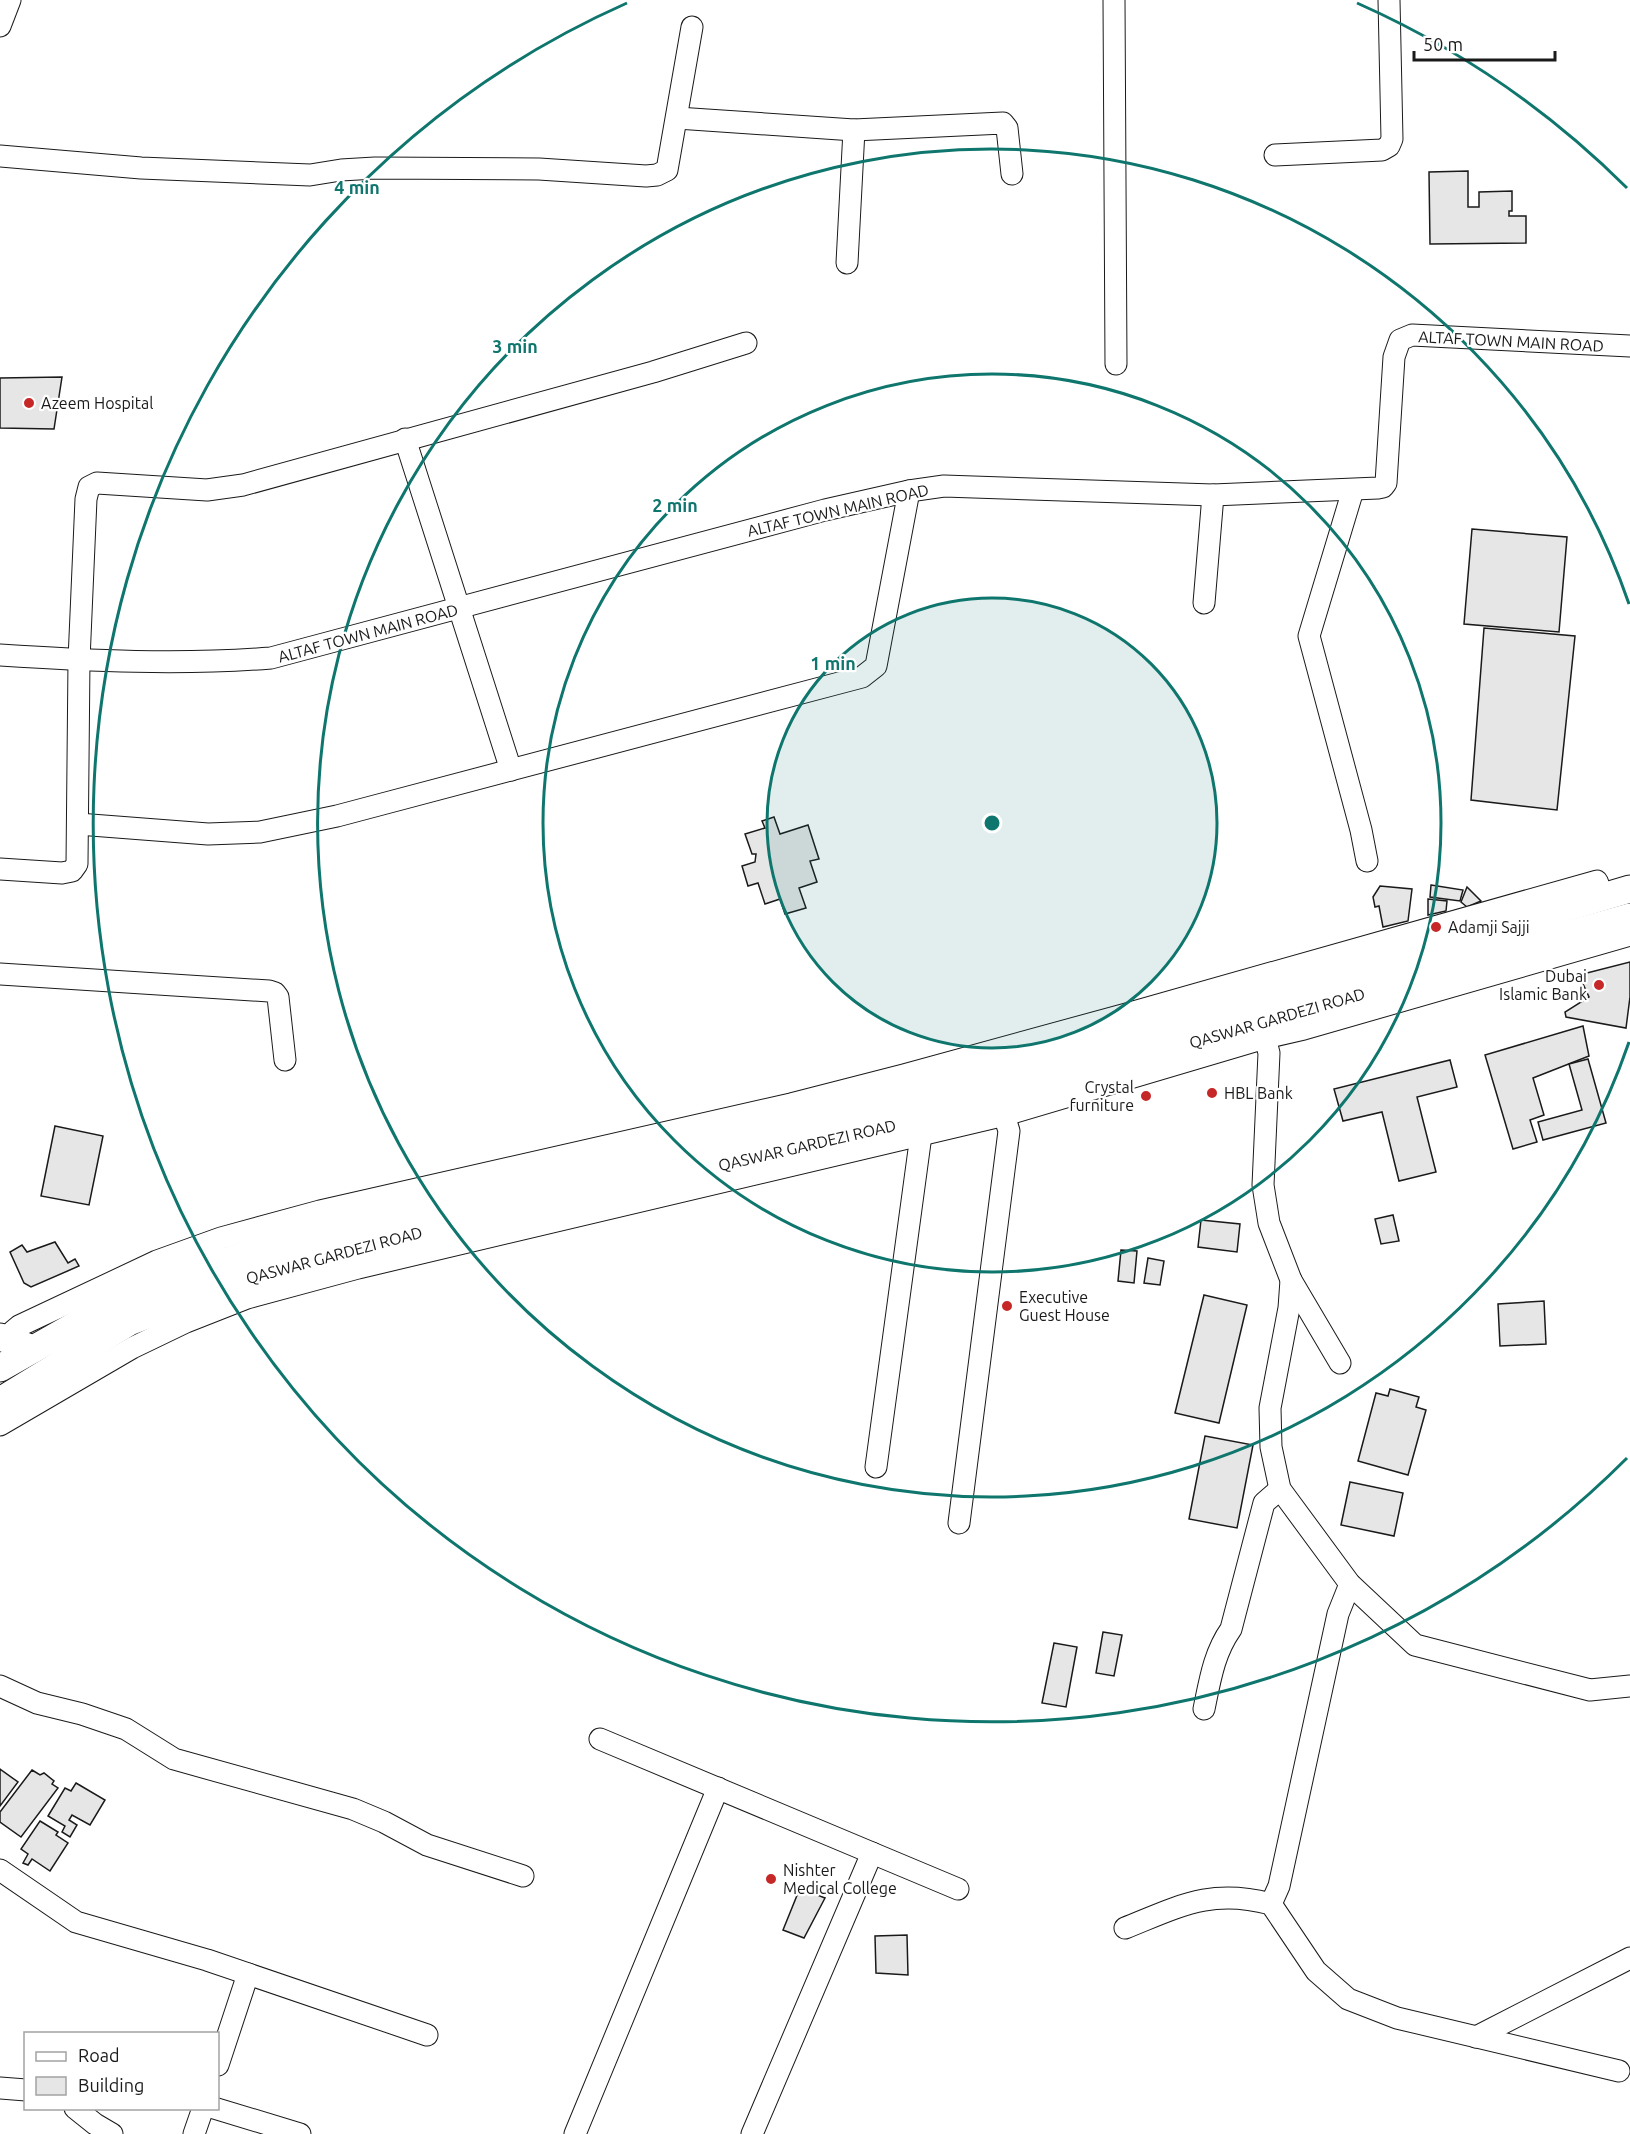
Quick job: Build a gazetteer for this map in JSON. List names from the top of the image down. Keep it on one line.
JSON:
{"streets":{"main road":["QASWAR GARDEZI ROAD"],"street":["ALTAF TOWN MAIN ROAD"]},"places":["Azeem Hospital","Adamji Sajji","Dubai Islamic Bank","HBL Bank","Crystal furniture","Executive Guest House","Nishter Medical College"],"legend":["Road","Building"],"scale_bar":"50 m","rings":["4 min","3 min","2 min","1 min"]}
